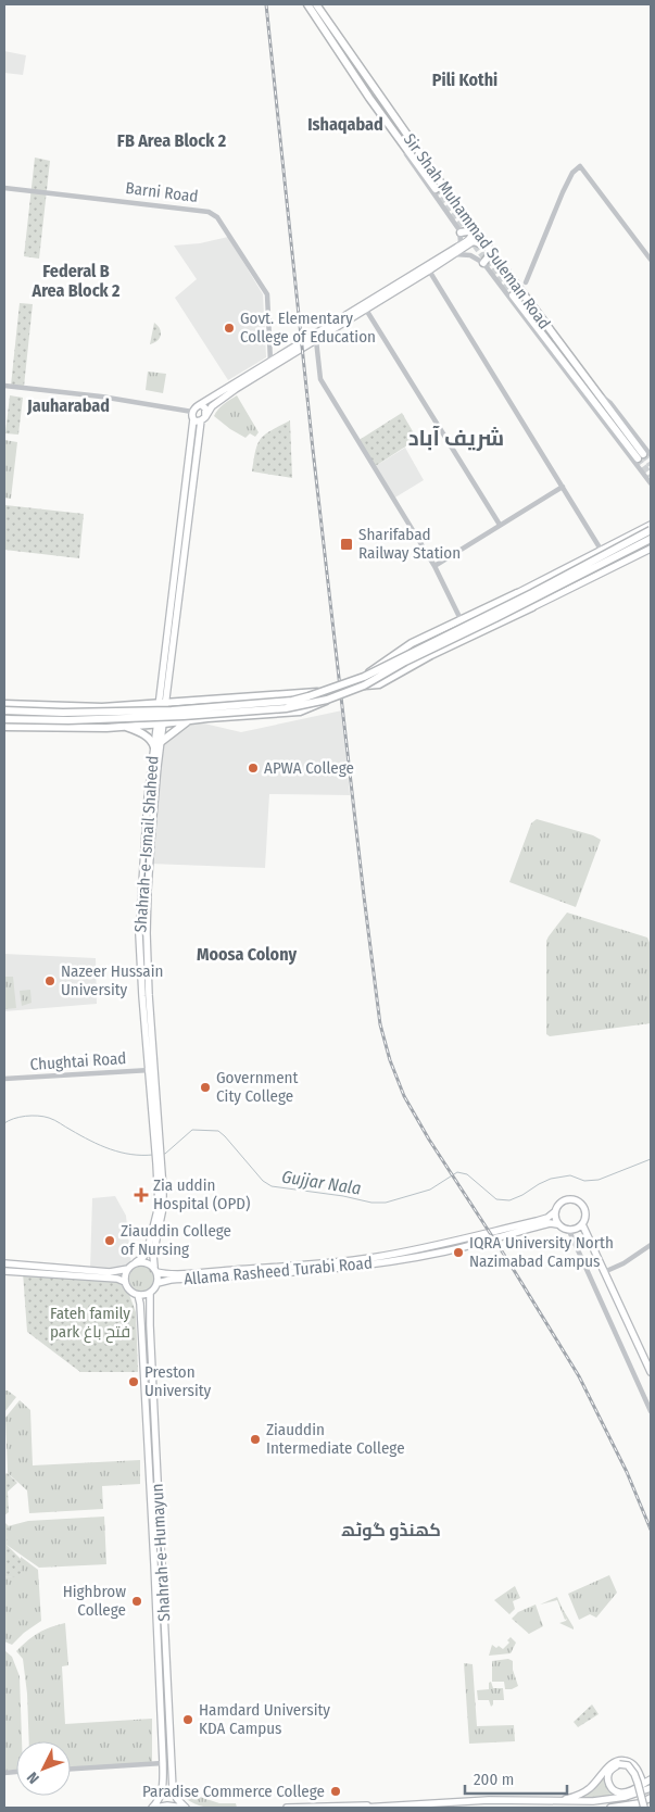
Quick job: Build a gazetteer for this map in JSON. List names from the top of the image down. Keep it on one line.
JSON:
{"streets":{"highway":["Sir Shah Muhammad Suleman Road"],"main road":["Shahrah-e-Ismail Shaheed","Allama Rasheed Turabi Road","Shahrah-e-Humayun"],"street":["Barni Road","Chughtai Road"]},"crossings":[["Shahrah-e-Ismail Shaheed","Chughtai Road"],["Shahrah-e-Ismail Shaheed","Allama Rasheed Turabi Road"],["Shahrah-e-Ismail Shaheed","Shahrah-e-Humayun"],["Allama Rasheed Turabi Road","Shahrah-e-Humayun"]],"districts":["Pili Kothi","Ishaqabad","FB Area Block 2","Federal B Area Block 2","Jauharabad","شريف آباد","Moosa Colony","کھنڈو گوٹھ"],"water":["Gujjar Nala"],"parks":["Fateh family park فتح باغ"],"places":{"other":["Govt. Elementary College of Education","APWA College","Nazeer Hussain University","Government City College","Ziauddin College of Nursing","IQRA University North Nazimabad Campus","Preston University","Ziauddin Intermediate College","Highbrow College","Hamdard University KDA Campus","Paradise Commerce College"],"transit":["Sharifabad Railway Station"],"health":["Zia uddin Hospital (OPD)"]},"scale_bar":"200 m","north":"bottom left"}
